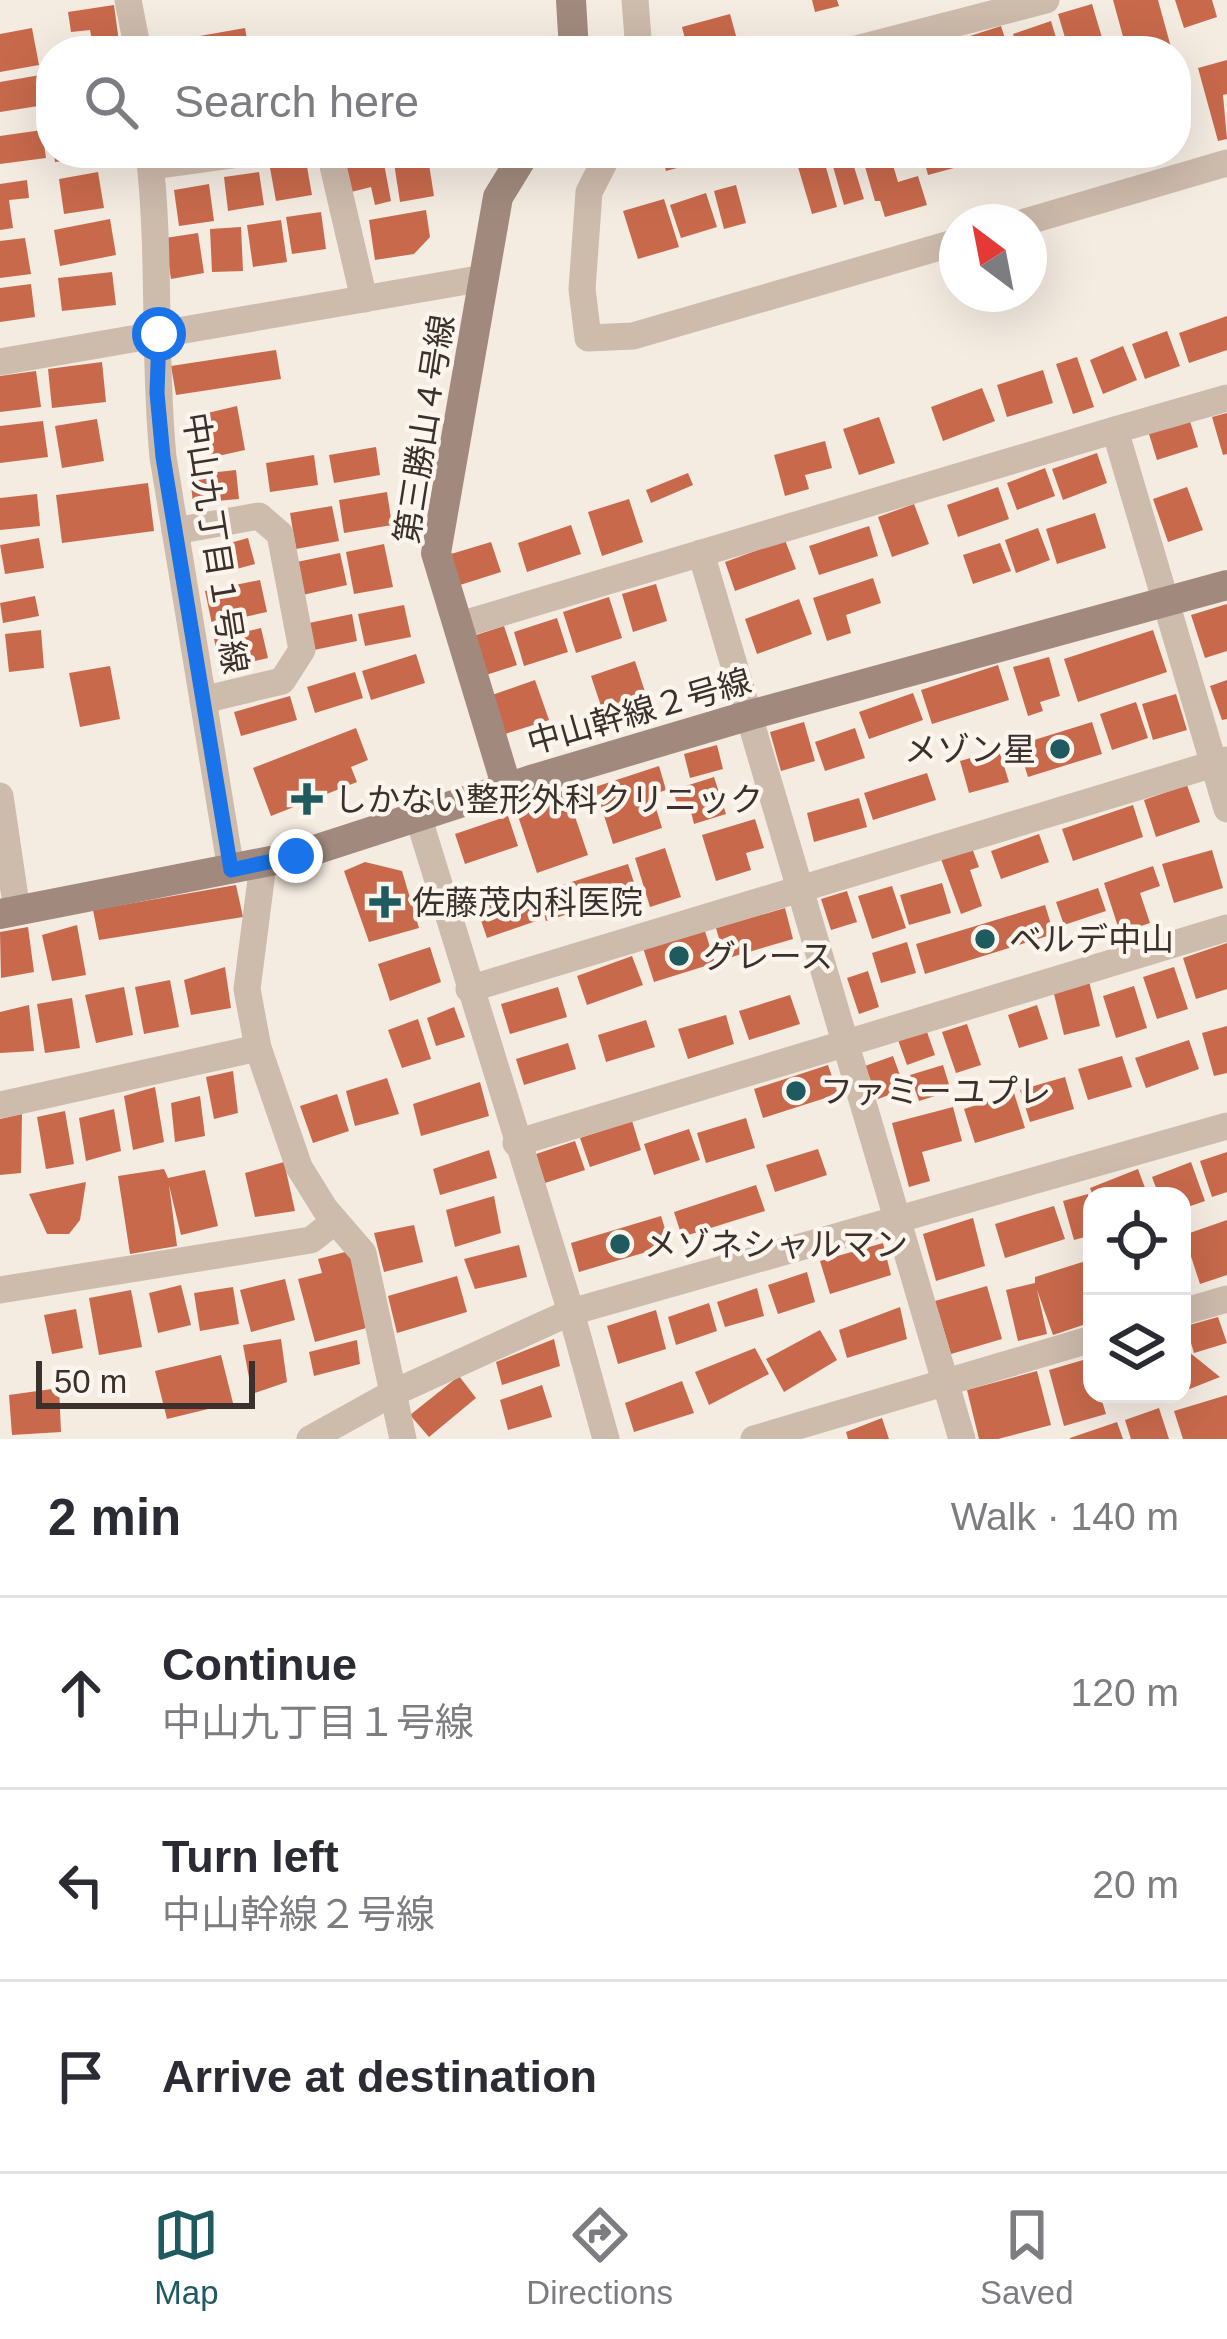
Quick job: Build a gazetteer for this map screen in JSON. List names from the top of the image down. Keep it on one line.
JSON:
{"streets":{"street":["第三勝山４号線","中山九丁目１号線","中山幹線２号線"]},"crossings":[["第三勝山４号線","中山幹線２号線"],["中山九丁目１号線","中山幹線２号線"]],"places":{"other":["メゾン星","ベルデ中山","グレース","ファミーユプレ","メゾネシャルマン"],"health":["しかない整形外科クリニック","佐藤茂内科医院"]},"scale_bar":"50 m","north":"top left","page":{"search":"Search here","scale":"50 m","heading":["2 min","Walk · 140 m"],"list":[["Continue","中山九丁目１号線","120 m"],["Turn left","中山幹線２号線","20 m"],"Arrive at destination"],"nav":["Map","Directions","Saved"]}}
